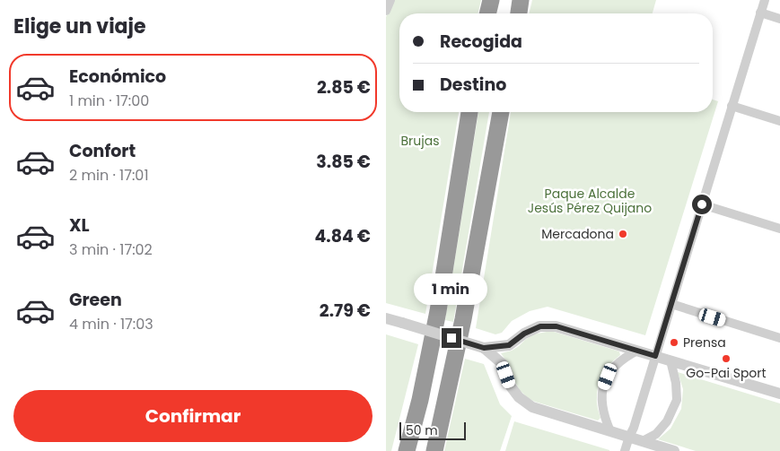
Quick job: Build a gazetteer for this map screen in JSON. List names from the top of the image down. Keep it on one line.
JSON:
{"parks":["Brujas","Paque Alcalde Jesús Pérez Quijano"],"places":["Mercadona","Prensa","Go-Pai Sport"],"scale_bar":"50 m","page":{"heading":"Elige un viaje","banner":["Recogida","Destino"],"list":[{"name":"Económico","note":"1 min · 17:00","value":"2.85 €"},{"name":"Confort","note":"2 min · 17:01","value":"3.85 €"},{"name":"XL","note":"3 min · 17:02","value":"4.84 €"},{"name":"Green","note":"4 min · 17:03","value":"2.79 €"}],"bubble":"1 min","buttons":"Confirmar","scale":"50 m"}}
